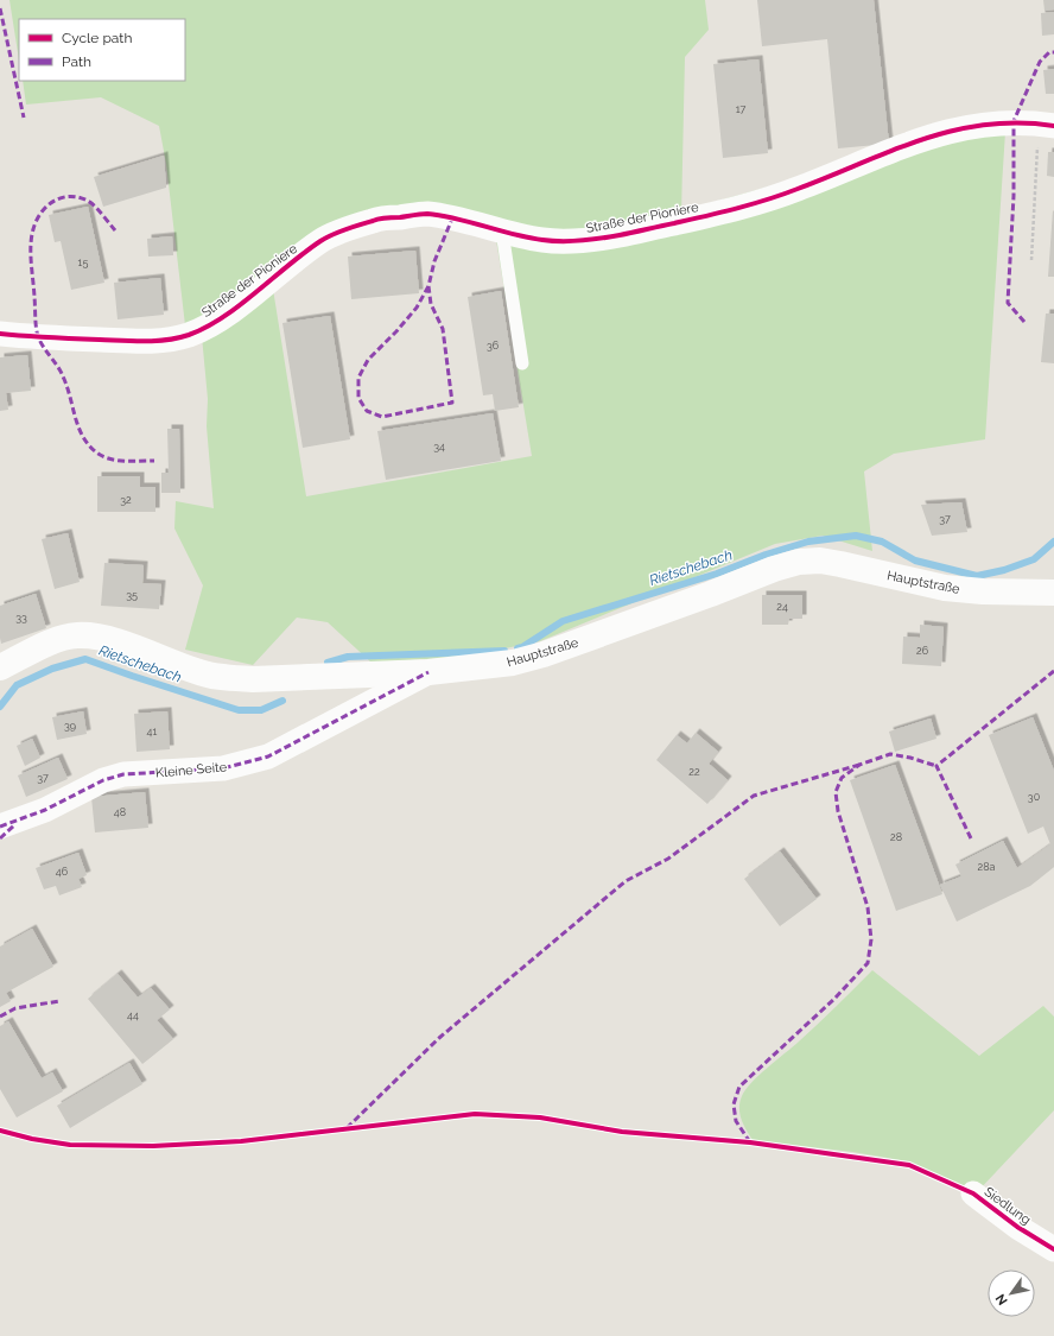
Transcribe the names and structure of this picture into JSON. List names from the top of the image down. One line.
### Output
{"streets":{"street":["Straße der Pioniere","Hauptstraße","Kleine Seite","Siedlung"]},"crossings":[["Hauptstraße","Kleine Seite"]],"water":["Rietschebach"],"house_numbers":["17","15","36","34","32","37","35","24","33","26","39","41","22","37","30","48","28","28a","46","44"],"legend":["Cycle path","Path"],"north":"bottom left"}
